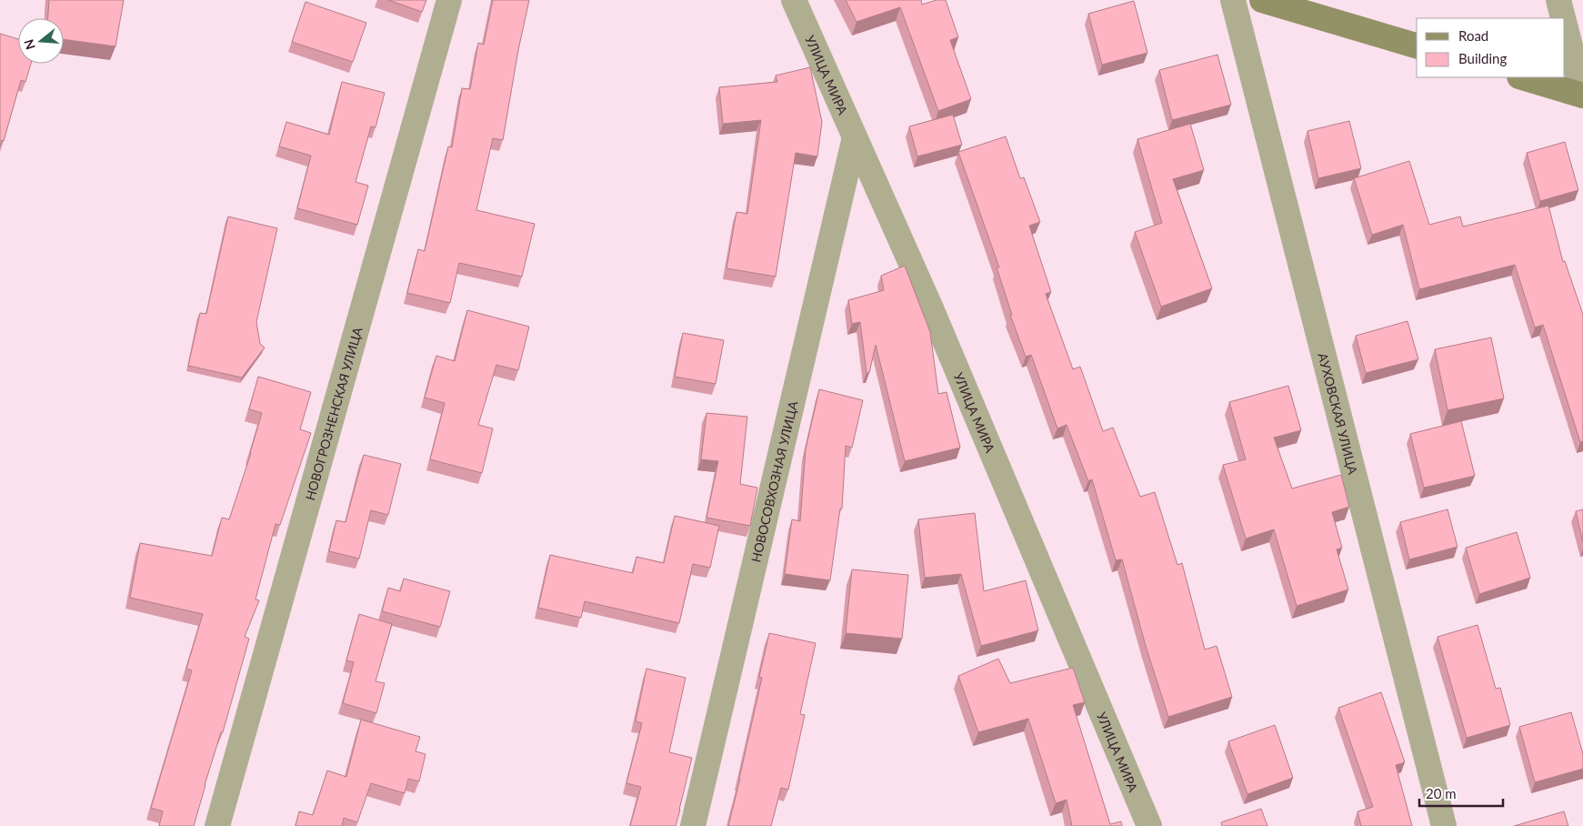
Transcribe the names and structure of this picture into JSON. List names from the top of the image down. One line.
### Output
{"streets":{"street":["УЛИЦА МИРА","НОВОГРОЗНЕНСКАЯ УЛИЦА","АУХОВСКАЯ УЛИЦА","НОВОСОВХОЗНАЯ УЛИЦА"]},"crossings":[["УЛИЦА МИРА","НОВОСОВХОЗНАЯ УЛИЦА"]],"legend":["Road","Building"],"scale_bar":"20 m","north":"left"}
